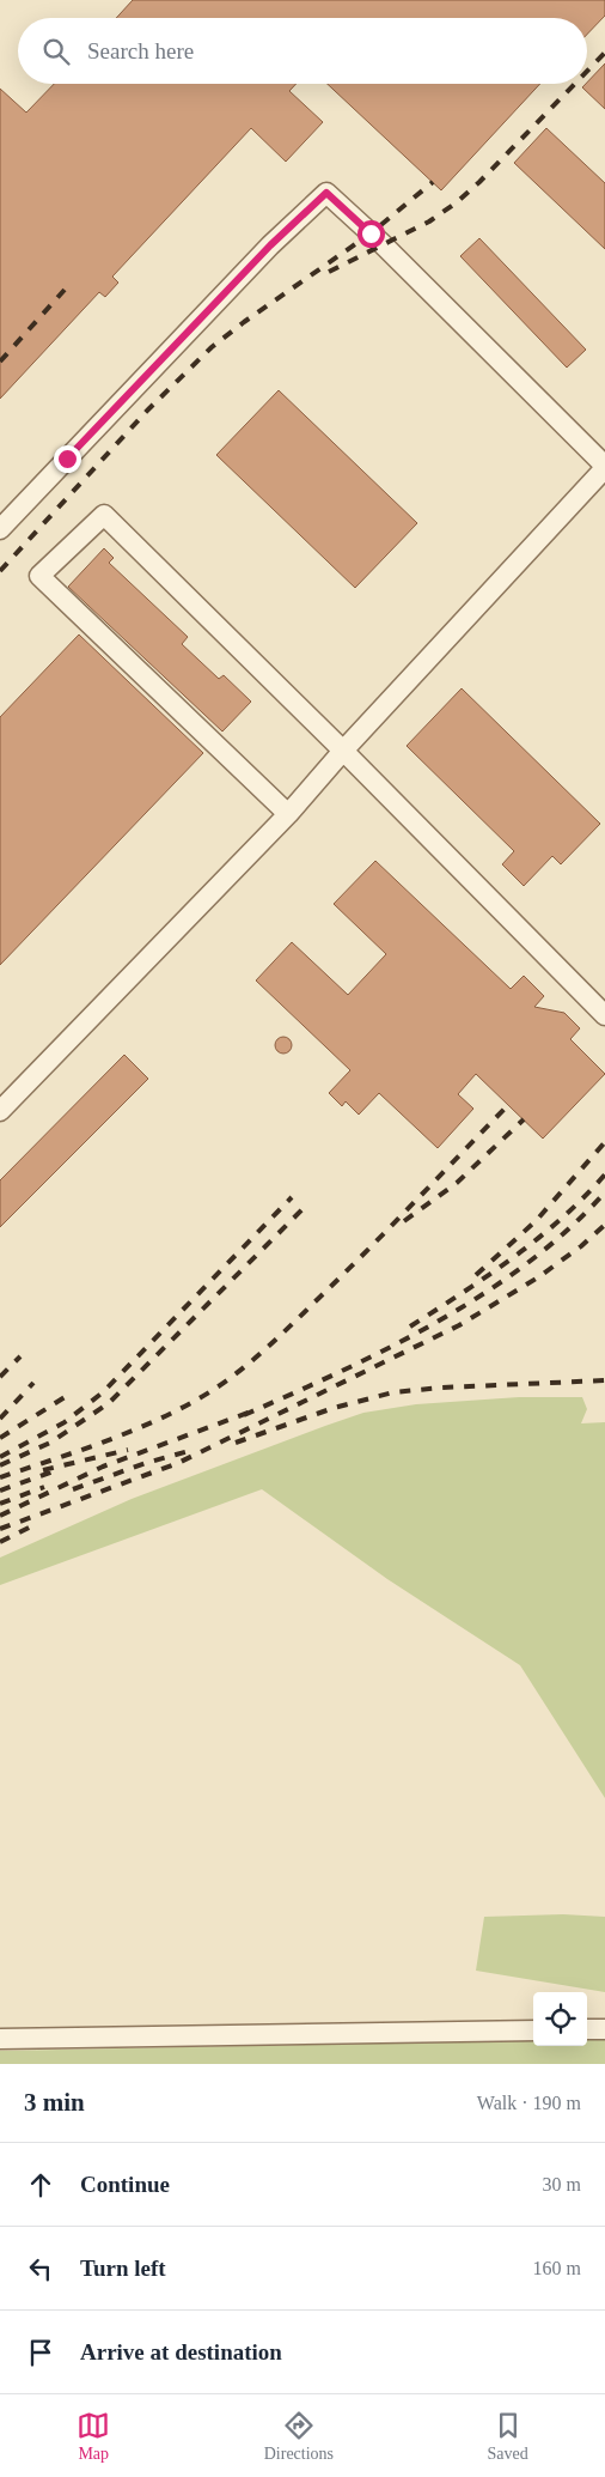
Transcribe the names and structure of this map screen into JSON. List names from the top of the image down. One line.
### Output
{"page":{"search":"Search here","heading":["3 min","Walk · 190 m"],"list":[["Continue","30 m"],["Turn left","160 m"],"Arrive at destination"],"nav":["Map","Directions","Saved"]}}
